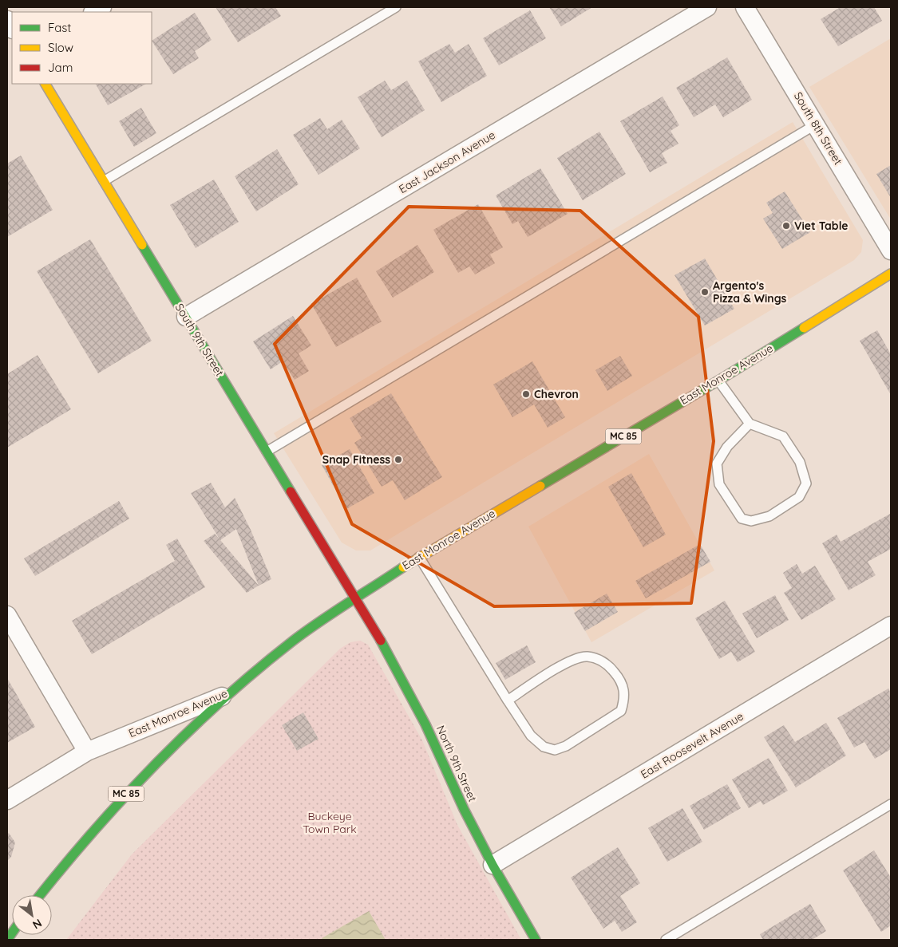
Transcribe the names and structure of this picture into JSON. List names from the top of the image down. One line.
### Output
{"streets":{"main road":["South 9th Street","East Monroe Avenue","MC 85","North 9th Street"],"street":["South 8th Street","East Jackson Avenue","East Roosevelt Avenue"]},"crossings":[["East Jackson Avenue","South 9th Street"],["South 9th Street","East Monroe Avenue"],["South 9th Street","North 9th Street"],["East Monroe Avenue","MC 85"],["East Monroe Avenue","North 9th Street"],["East Roosevelt Avenue","North 9th Street"]],"parks":["Buckeye Town Park"],"places":["Viet Table","Argento's Pizza & Wings","Chevron","Snap Fitness"],"legend":["Fast","Slow","Jam"],"north":"bottom right"}
